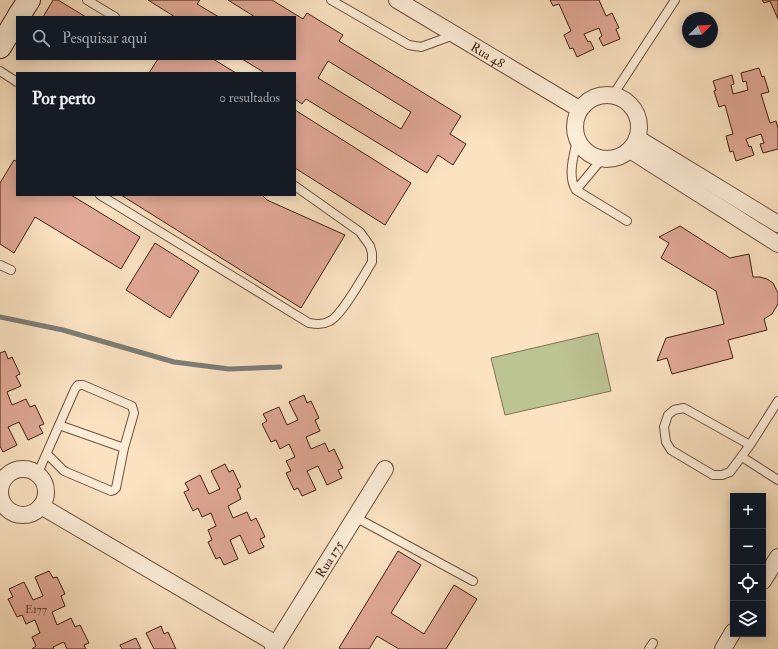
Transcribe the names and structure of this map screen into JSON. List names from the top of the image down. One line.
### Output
{"streets":{"street":["Rua 48","Rua 175"]},"house_numbers":["E177"],"north":"top right","page":{"search":"Pesquisar aqui","heading":["Por perto","0 resultados"],"map_buttons":["+","−"]}}
